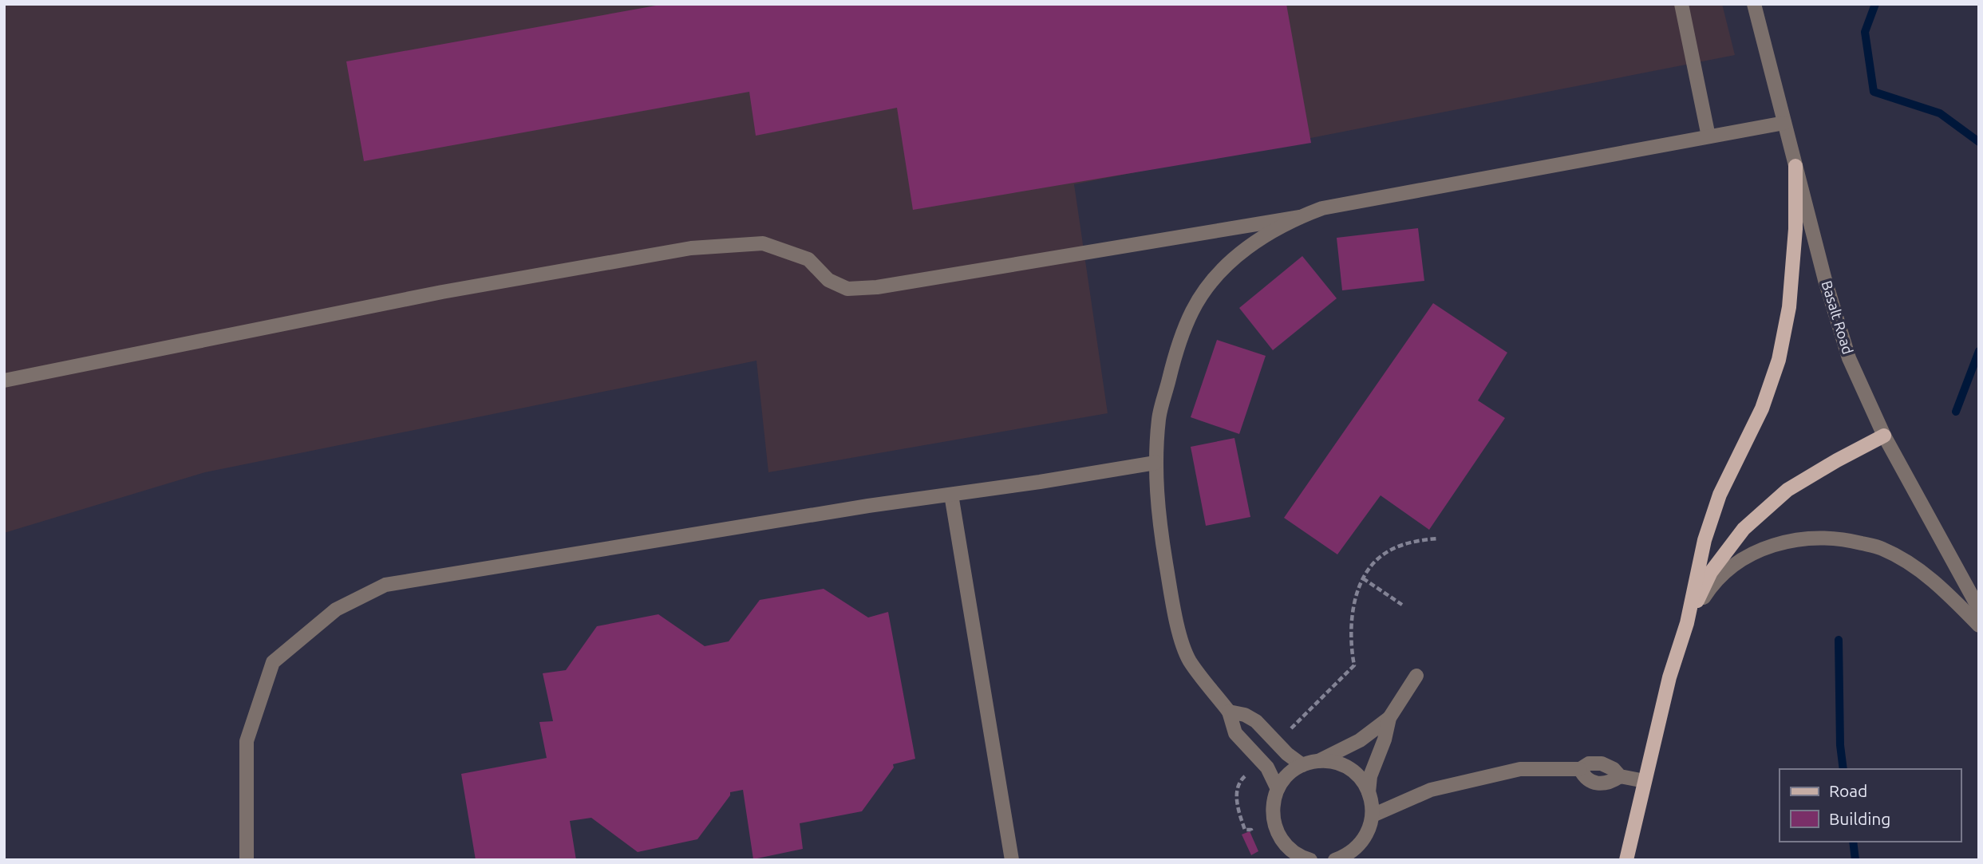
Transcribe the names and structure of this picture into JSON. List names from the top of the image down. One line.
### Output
{"streets":{"street":["Basalt Road"]},"legend":["Road","Building"]}
